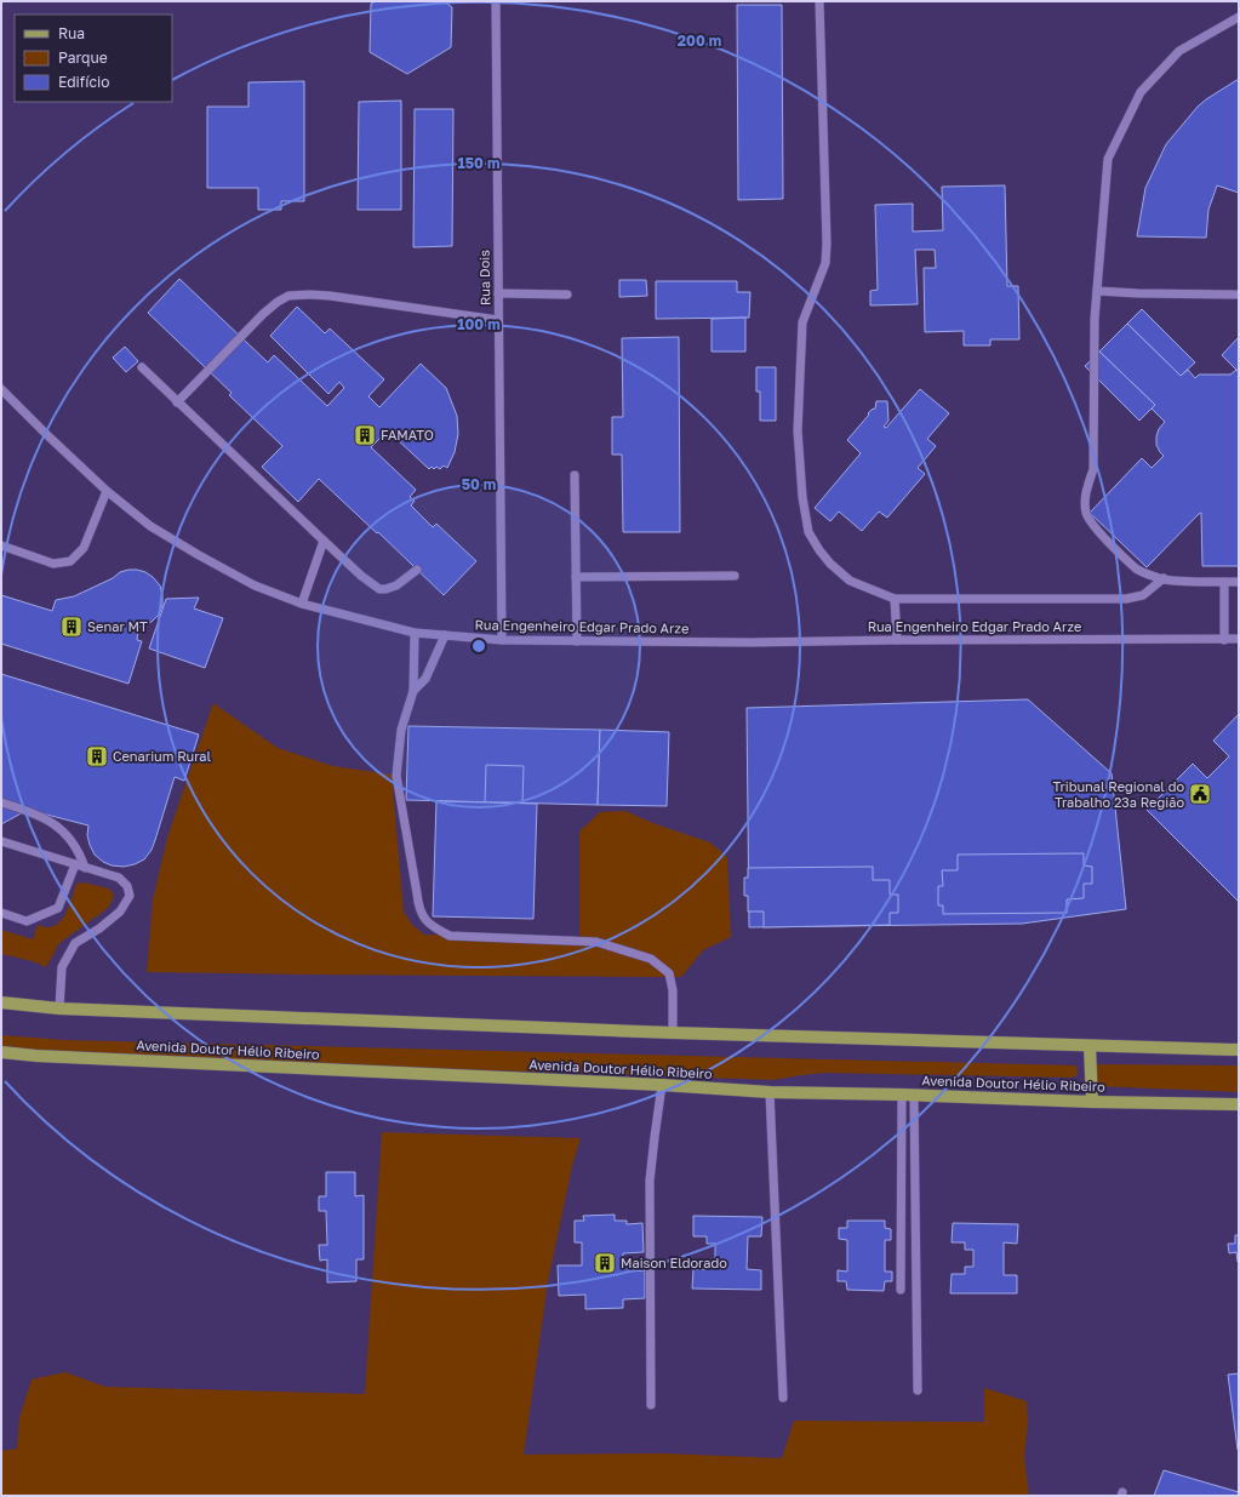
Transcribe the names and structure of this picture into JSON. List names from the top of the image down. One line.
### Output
{"streets":{"main road":["Avenida Doutor Hélio Ribeiro"],"street":["Rua Dois","Rua Engenheiro Edgar Prado Arze"]},"crossings":[["Rua Dois","Rua Engenheiro Edgar Prado Arze"]],"places":{"building":["FAMATO","Senar MT","Cenarium Rural","Maison Eldorado"],"public building":["Tribunal Regional do Trabalho 23ª Região"]},"legend":["Rua","Parque","Edifício"],"rings":["200 m","150 m","100 m","50 m"]}
